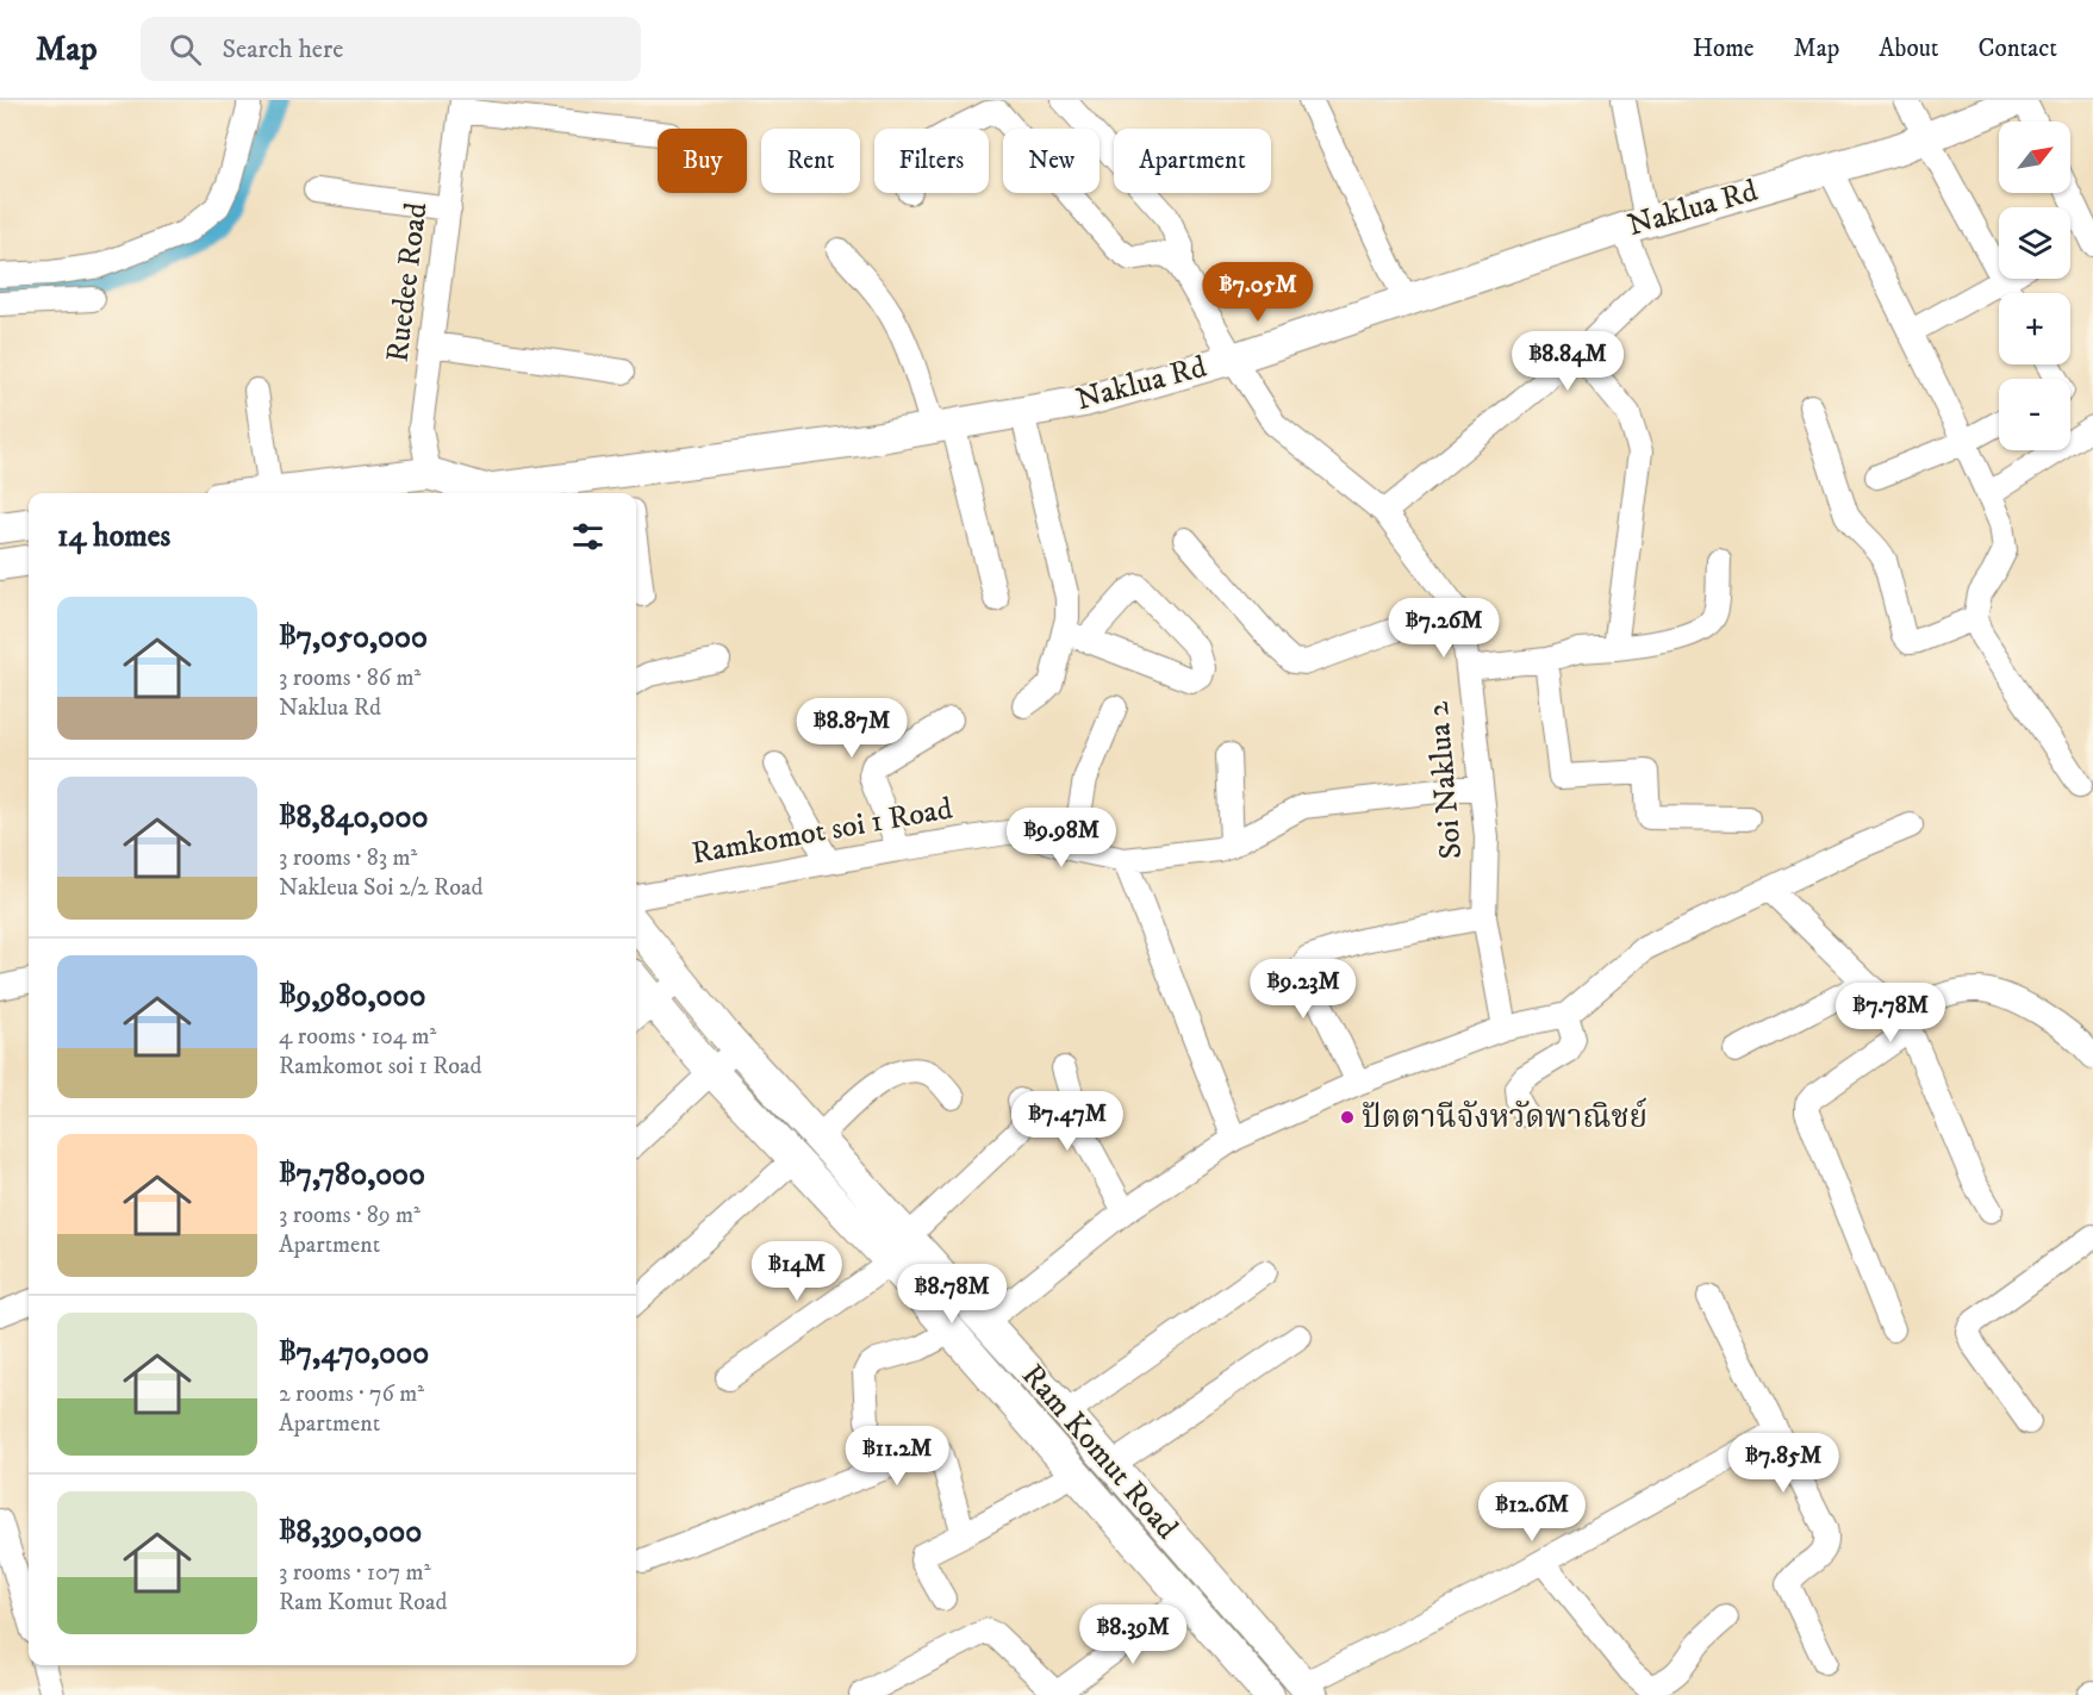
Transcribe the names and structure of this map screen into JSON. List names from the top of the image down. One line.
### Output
{"streets":{"main road":["Naklua Rd","Ram Komut Road"],"street":["Ruedee Road","Soi Naklua 2","Ramkomot soi 1 Road"]},"crossings":[["Naklua Rd","Ruedee Road"],["Naklua Rd","Soi Naklua 2"],["Soi Naklua 2","Ramkomot soi 1 Road"]],"places":["ปัตตานีจังหวัดพาณิชย์"],"north":"top right","page":{"header":"Map","search":"Search here","nav":["Home","Map","About","Contact"],"map_buttons":["+","−"],"chip":["Buy","Rent","Filters","New","Apartment"],"price":["฿7.05M","฿8.84M","฿7.26M","฿8.87M","฿9.98M","฿9.23M","฿7.78M","฿7.47M","฿14M","฿8.78M","฿11.2M","฿7.85M","฿12.6M","฿8.39M"],"heading":"14 homes","list":[{"name":"฿7,050,000","note":"3 rooms · 86 m² · Naklua Rd"},{"name":"฿8,840,000","note":"3 rooms · 83 m² · Nakleua Soi 2/2 Road"},{"name":"฿9,980,000","note":"4 rooms · 104 m² · Ramkomot soi 1 Road"},{"name":"฿7,780,000","note":"3 rooms · 89 m² · Apartment"},{"name":"฿7,470,000","note":"2 rooms · 76 m² · Apartment"},{"name":"฿8,390,000","note":"3 rooms · 107 m² · Ram Komut Road"}]}}
